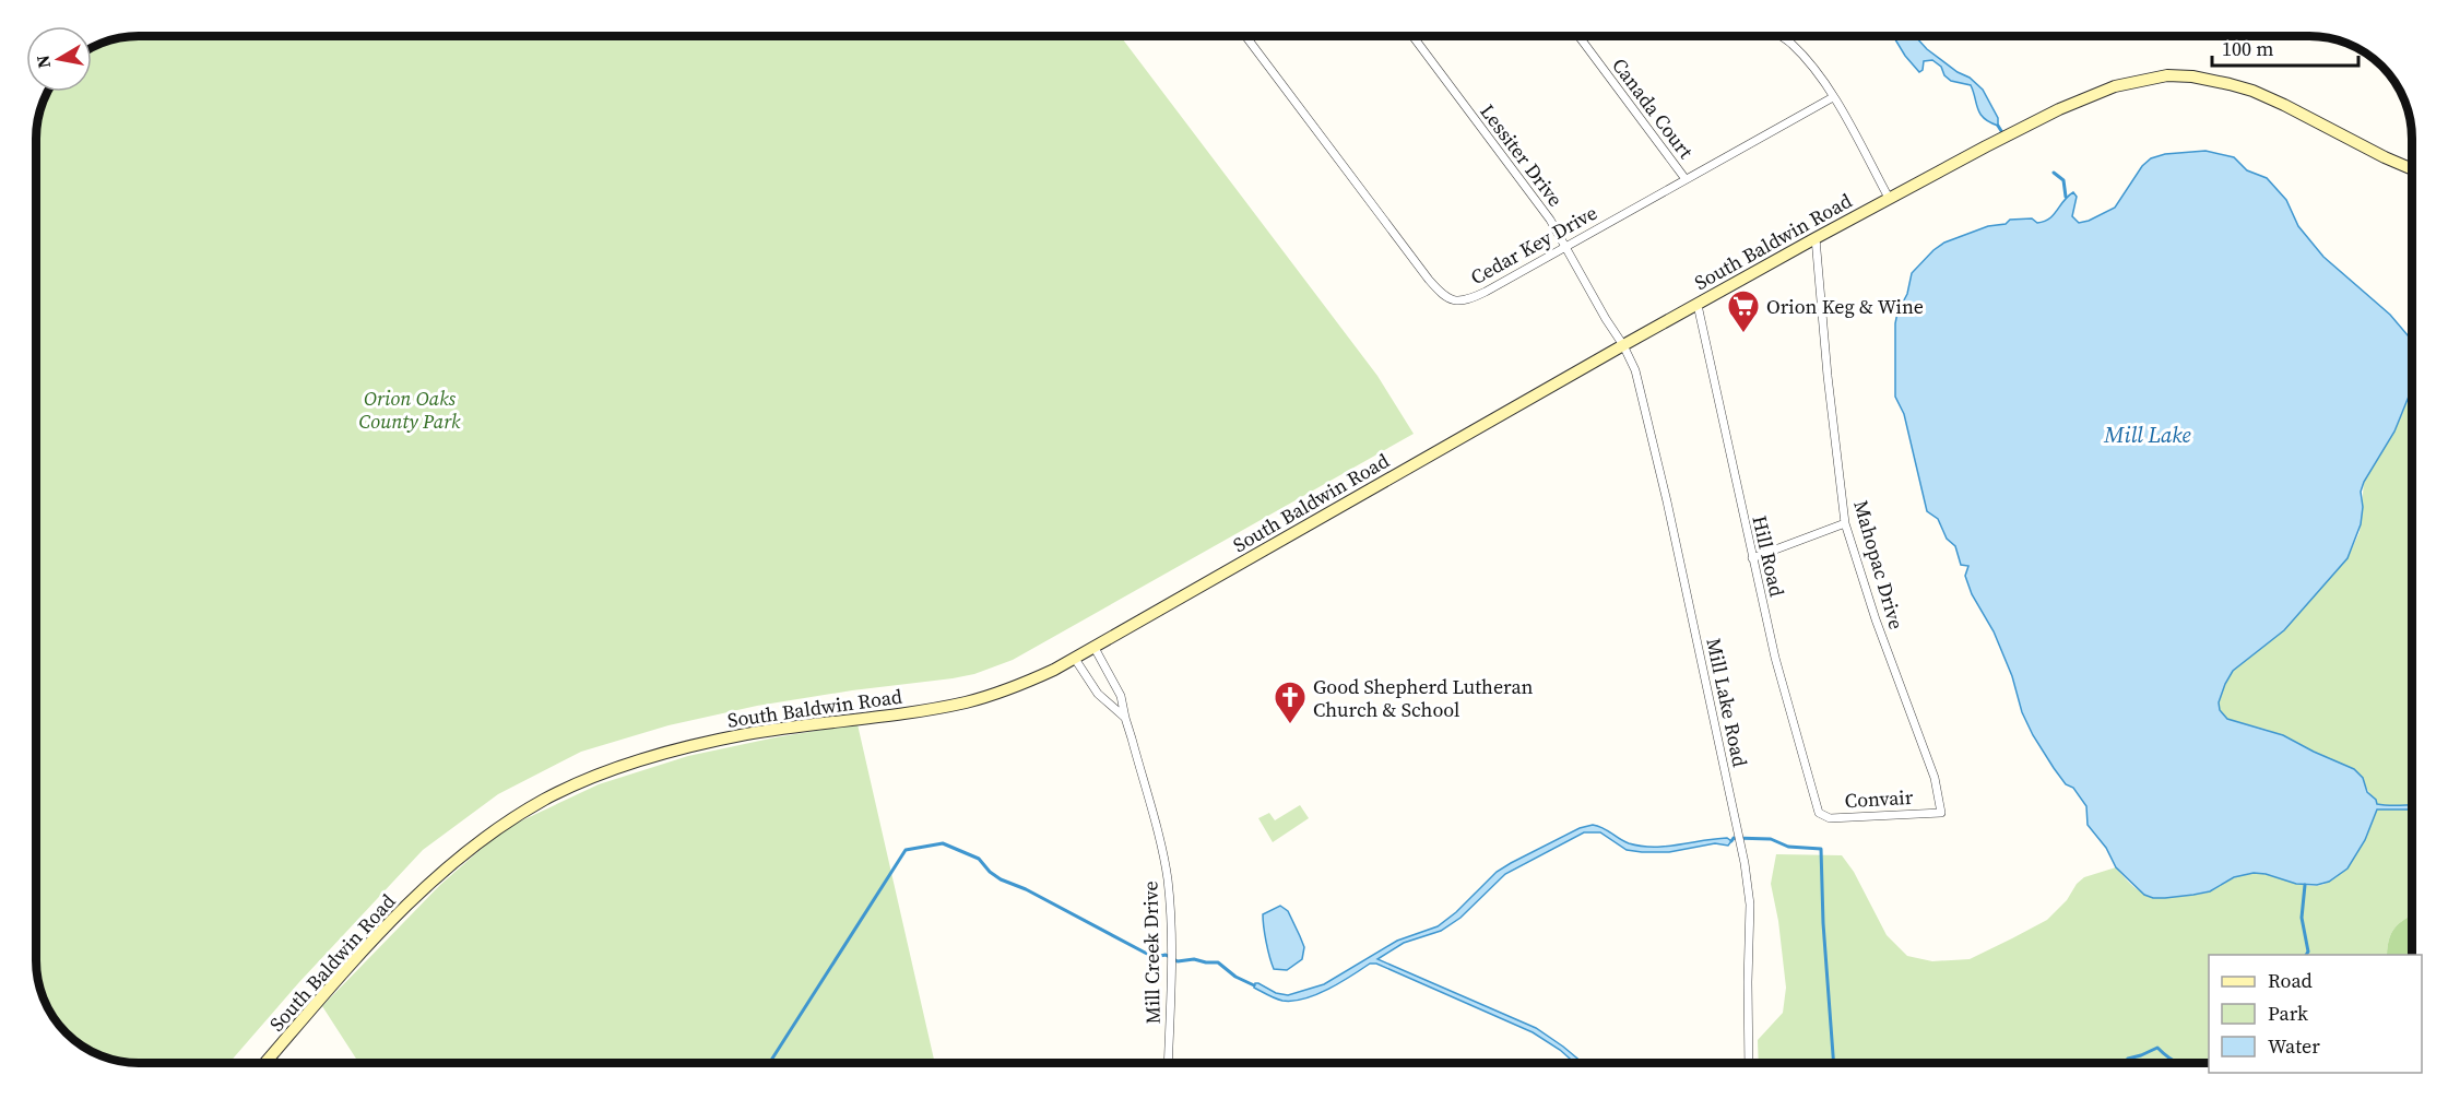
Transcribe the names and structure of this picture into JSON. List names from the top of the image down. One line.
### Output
{"streets":{"main road":["South Baldwin Road"],"street":["Canada Court","Lessiter Drive","Cedar Key Drive","Hill Road","Mahopac Drive","Mill Lake Road","Convair","Mill Creek Drive"]},"crossings":[["Canada Court","Cedar Key Drive"],["Lessiter Drive","South Baldwin Road"],["Lessiter Drive","Cedar Key Drive"],["Lessiter Drive","Mill Lake Road"],["South Baldwin Road","Hill Road"],["South Baldwin Road","Mahopac Drive"],["South Baldwin Road","Mill Lake Road"],["South Baldwin Road","Mill Creek Drive"],["Hill Road","Convair"],["Mahopac Drive","Convair"]],"water":["Mill Lake"],"parks":["Orion Oaks County Park"],"places":{"supermarket":["Orion Keg & Wine"],"church":["Good Shepherd Lutheran Church & School"]},"legend":["Road","Park","Water"],"scale_bar":"100 m","north":"left"}
